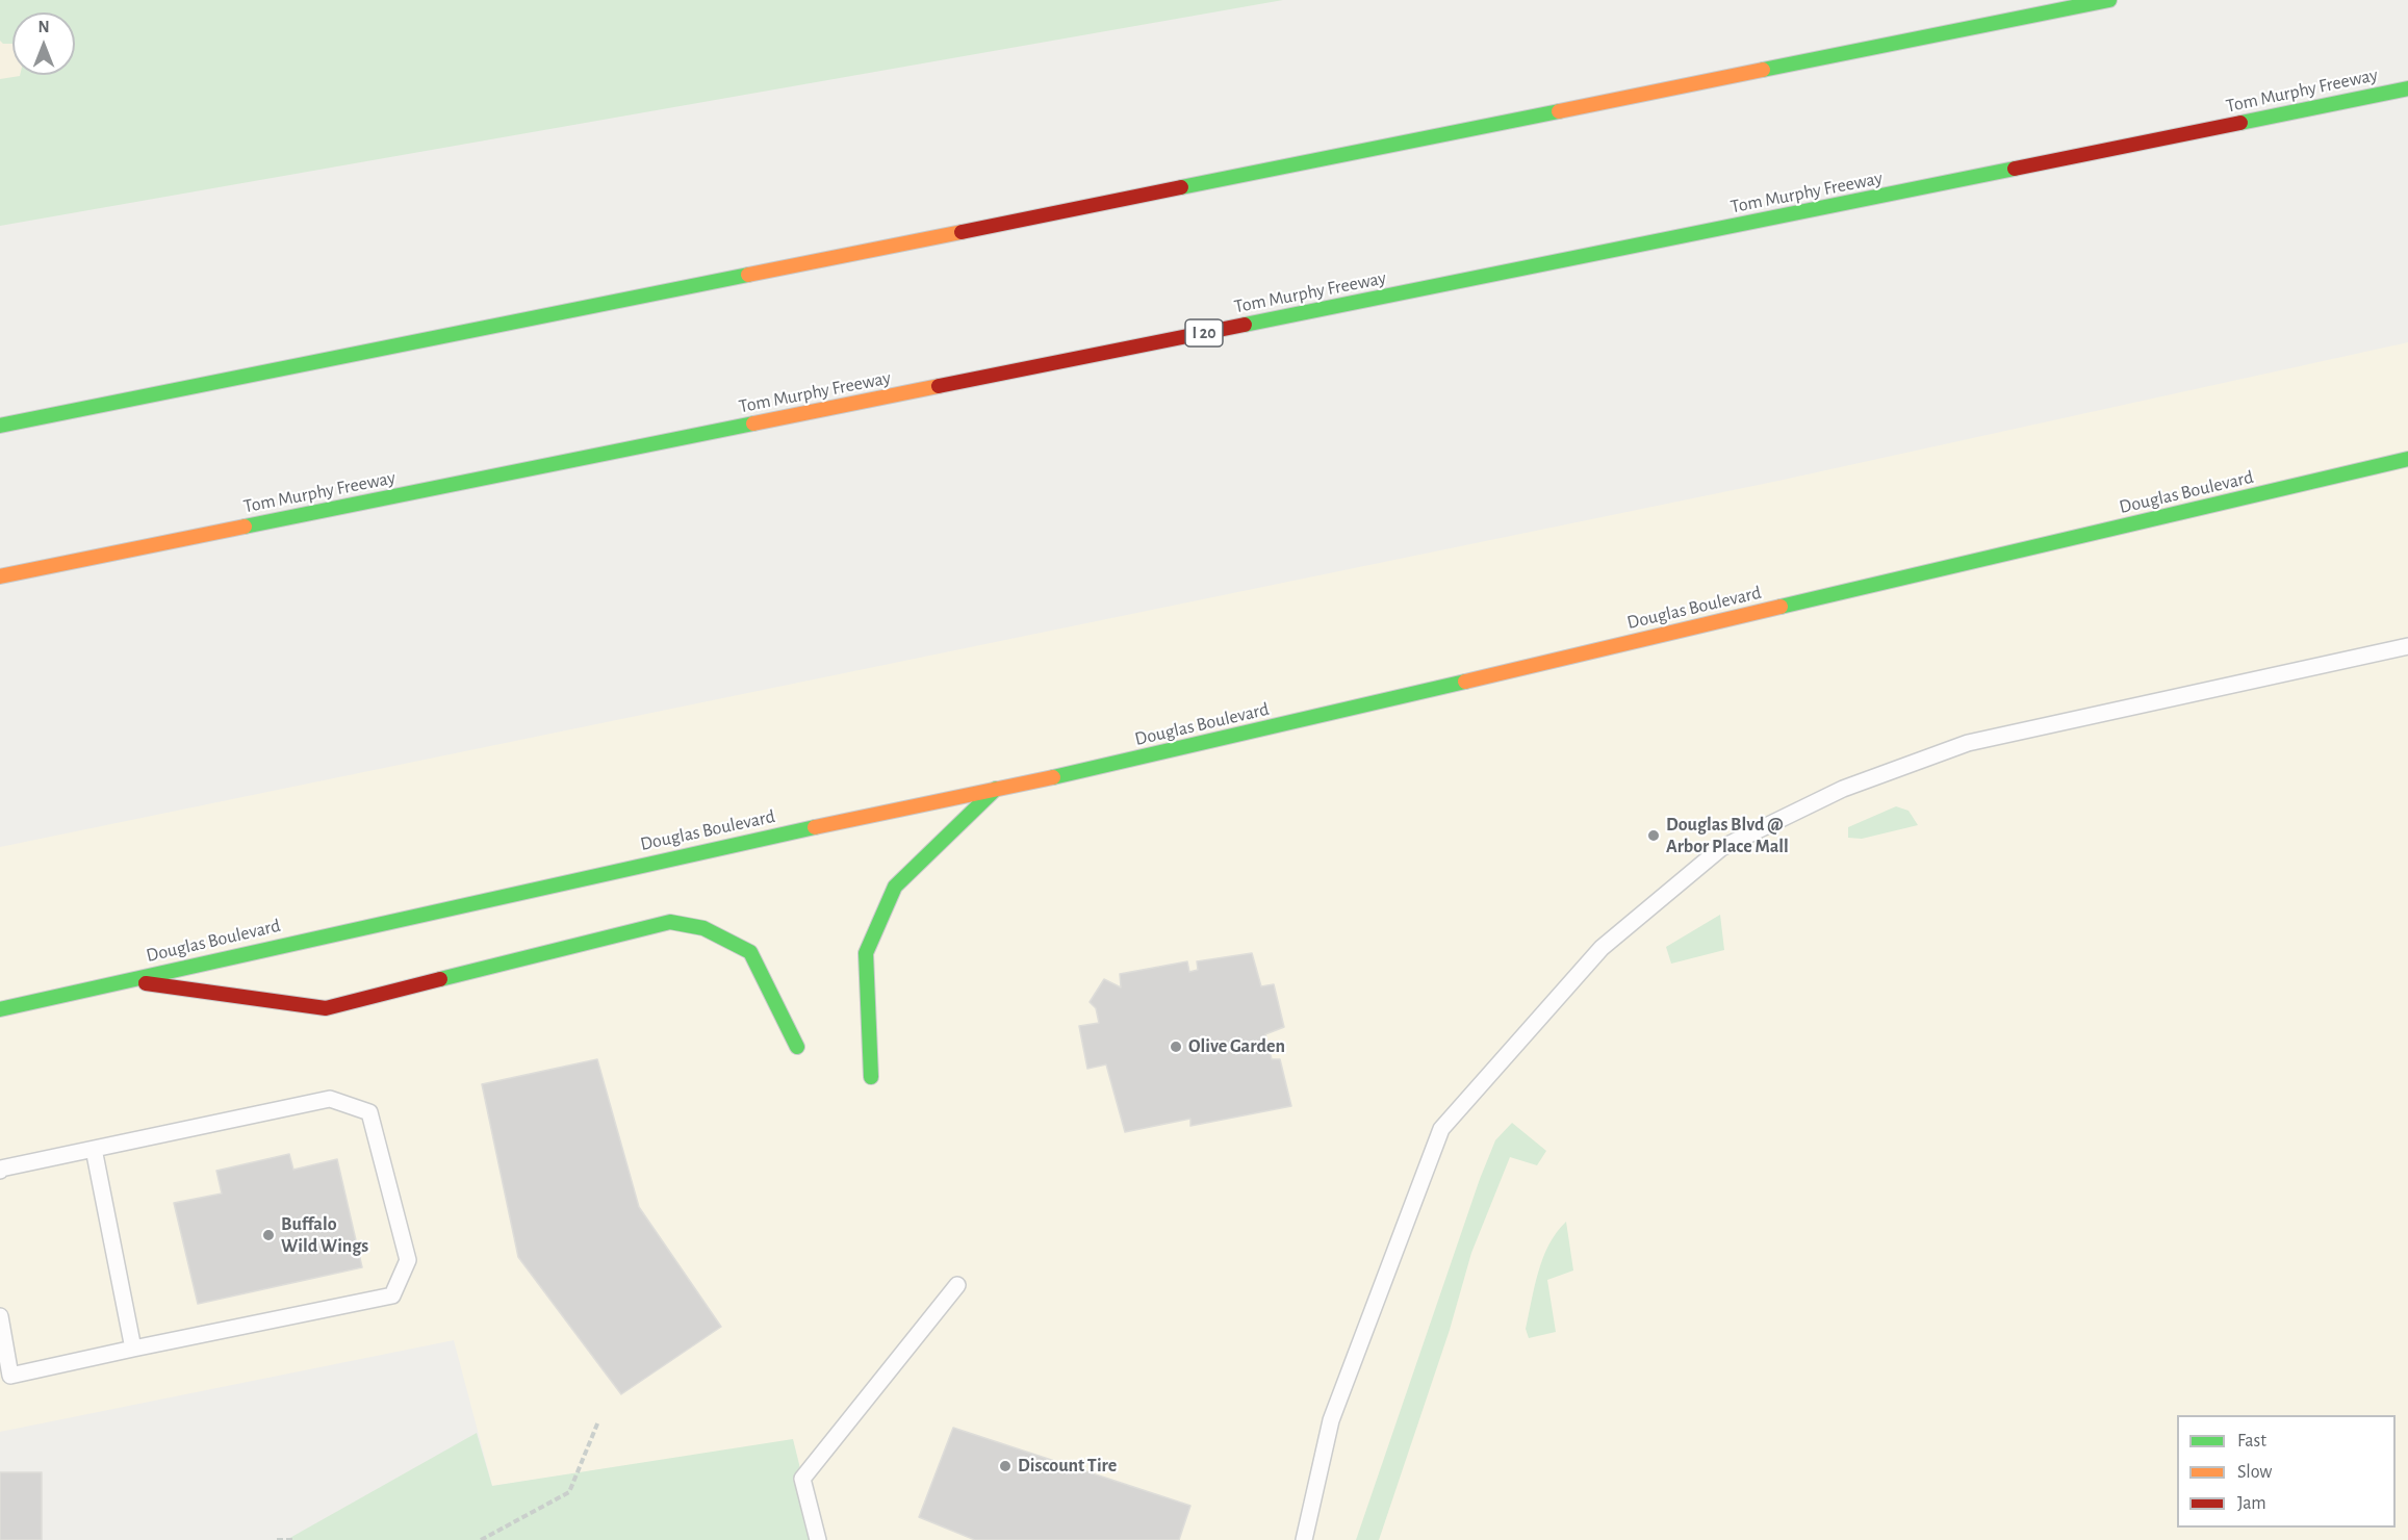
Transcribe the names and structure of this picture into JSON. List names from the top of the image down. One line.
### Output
{"streets":{"main road":["Tom Murphy Freeway","I 20","Douglas Boulevard"]},"places":["Douglas Blvd @ Arbor Place Mall","Olive Garden","Buffalo Wild Wings","Discount Tire"],"legend":["Fast","Slow","Jam"],"north":"top"}
